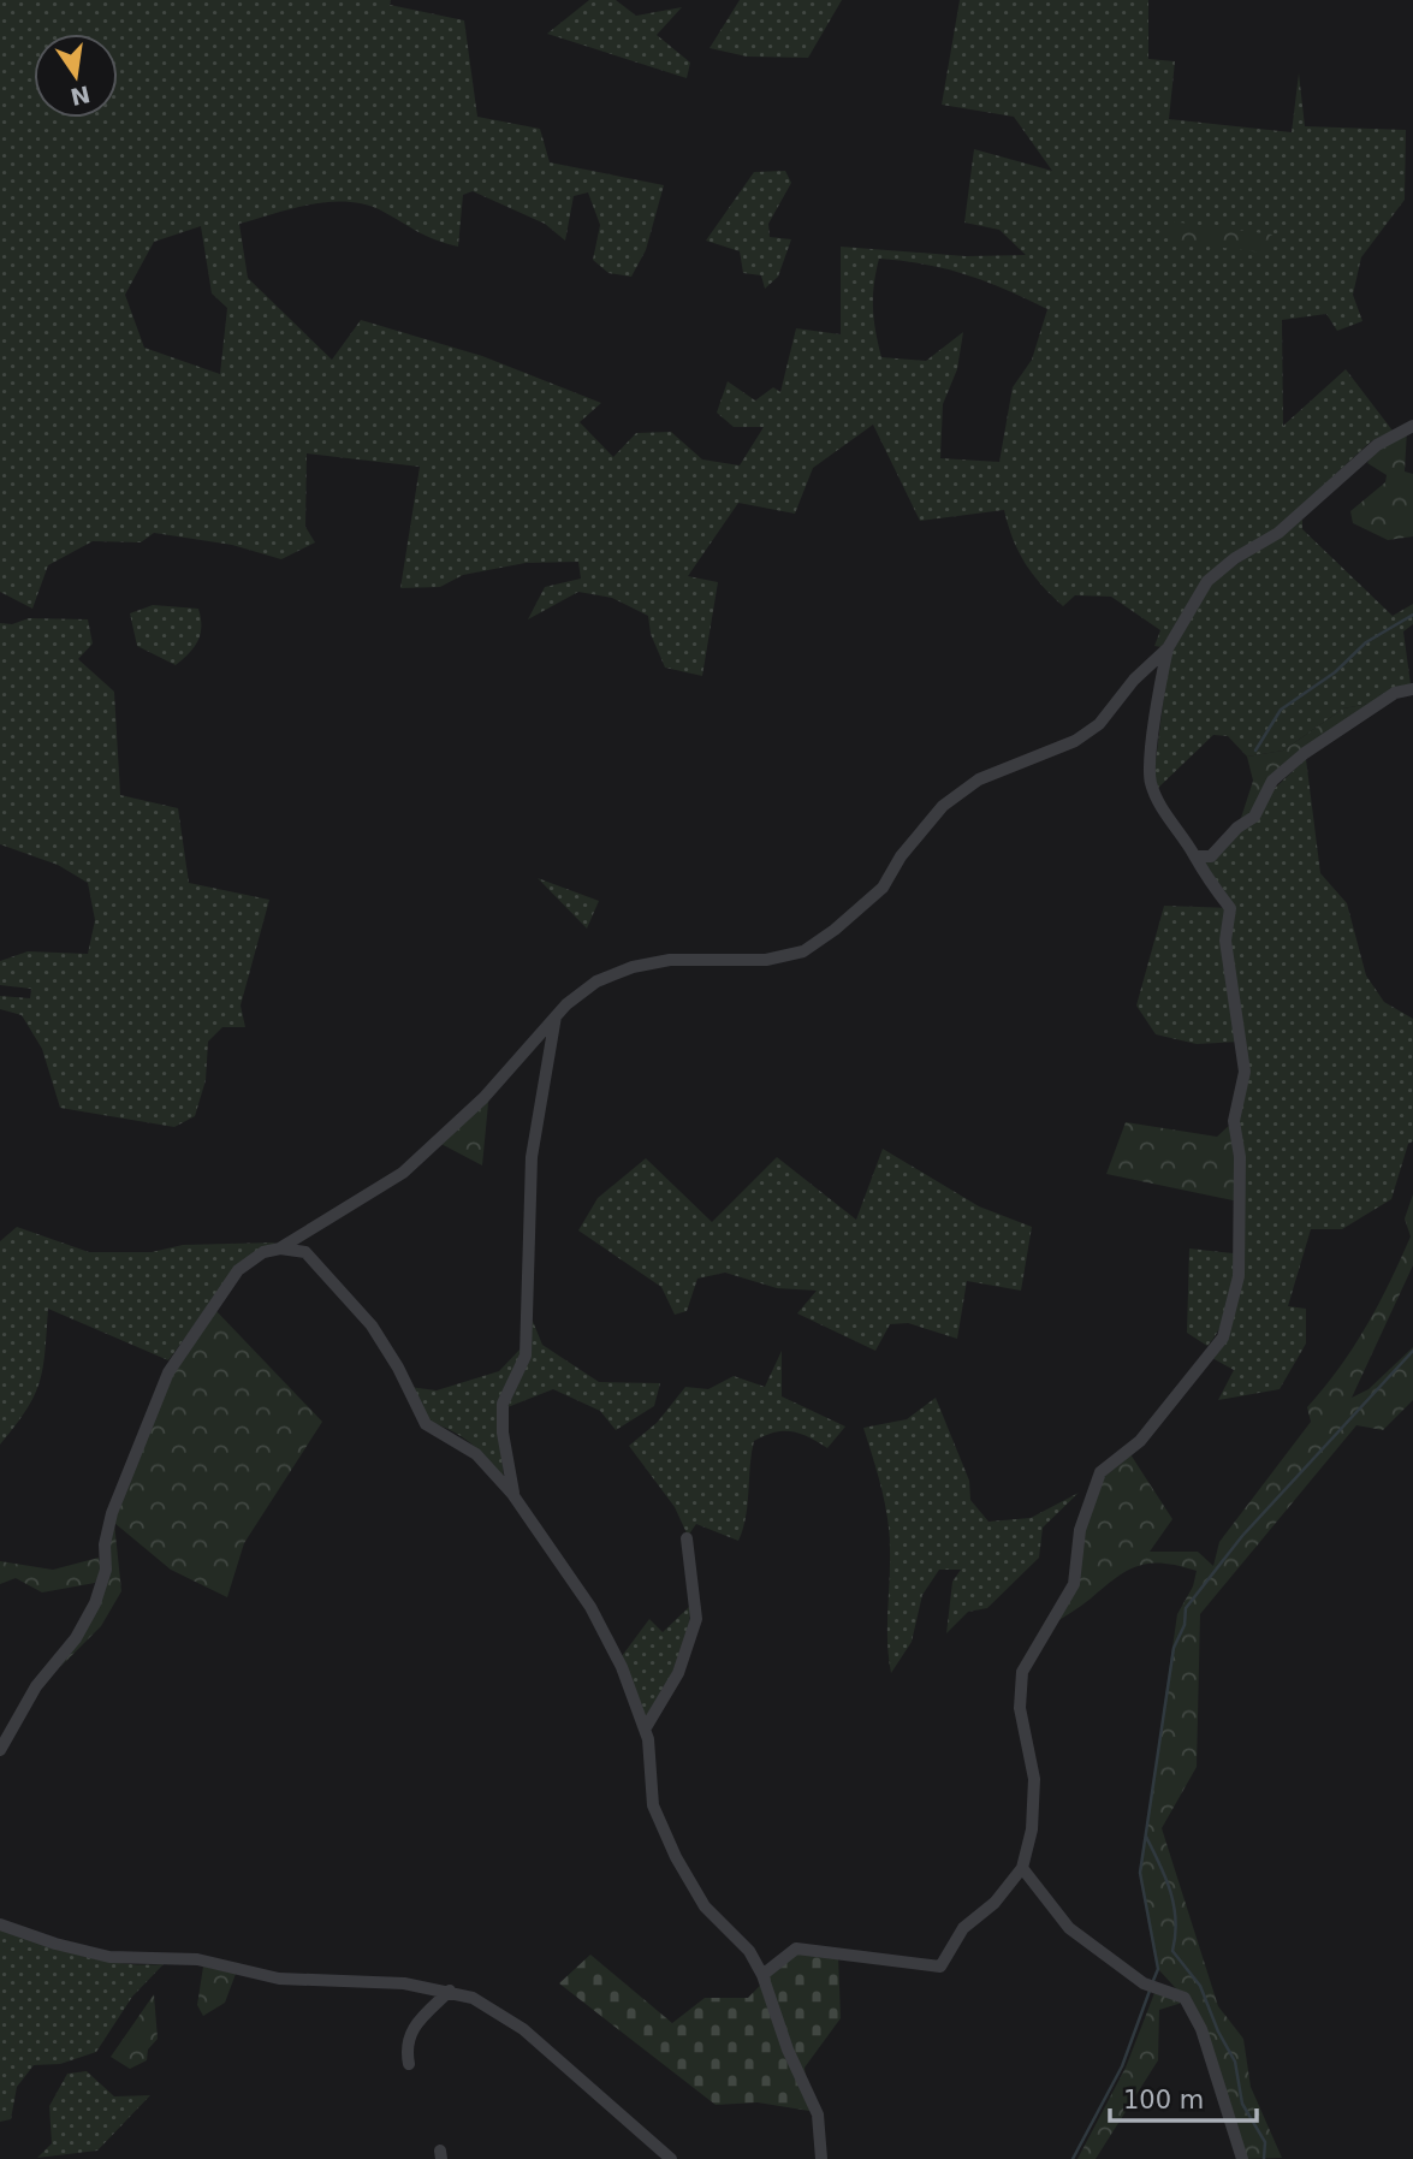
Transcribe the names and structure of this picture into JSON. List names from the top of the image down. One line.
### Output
{"scale_bar":"100 m","north":"bottom"}
